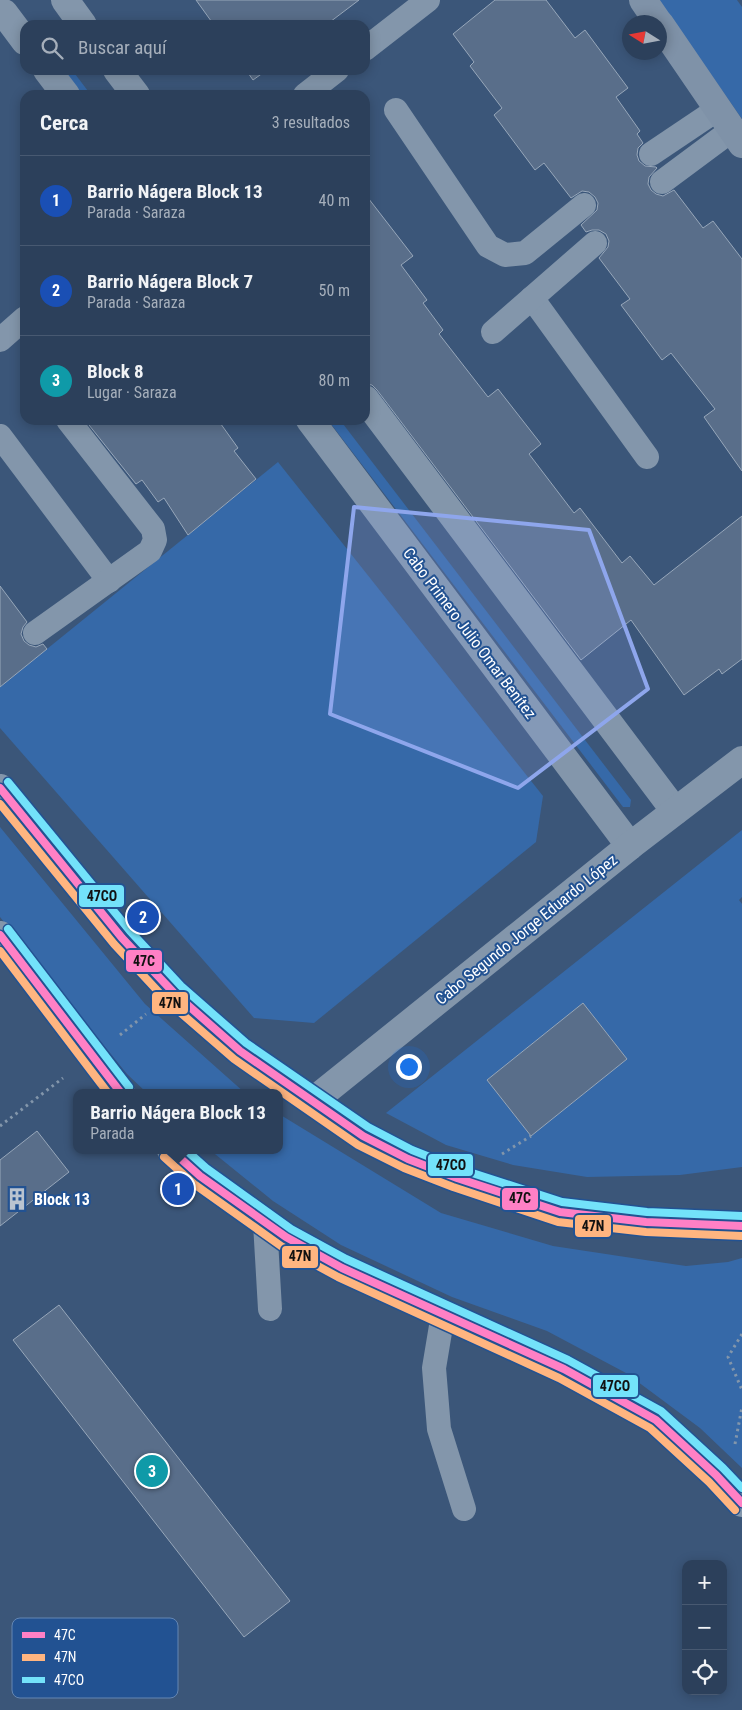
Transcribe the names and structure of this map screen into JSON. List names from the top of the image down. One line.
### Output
{"streets":{"street":["Cabo Primero Julio Omar Benítez","Cabo Segundo Jorge Eduardo López"]},"crossings":[["Cabo Primero Julio Omar Benítez","Cabo Segundo Jorge Eduardo López"]],"places":{"building":["Block 13"]},"lines":["transit line 47CO","transit line 47C","transit line 47N"],"legend":["47C","47N","47CO"],"north":"left","page":{"search":"Buscar aquí","heading":["Cerca","3 resultados"],"list":[{"mark":"1","name":"Barrio Nágera Block 13","note":"Parada · Saraza","value":"40 m"},{"mark":"2","name":"Barrio Nágera Block 7","note":"Parada · Saraza","value":"50 m"},{"mark":"3","name":"Block 8","note":"Lugar · Saraza","value":"80 m"}],"pins":["2","1","3"],"popup":["Barrio Nágera Block 13","Parada"],"map_buttons":["+","−"]}}
